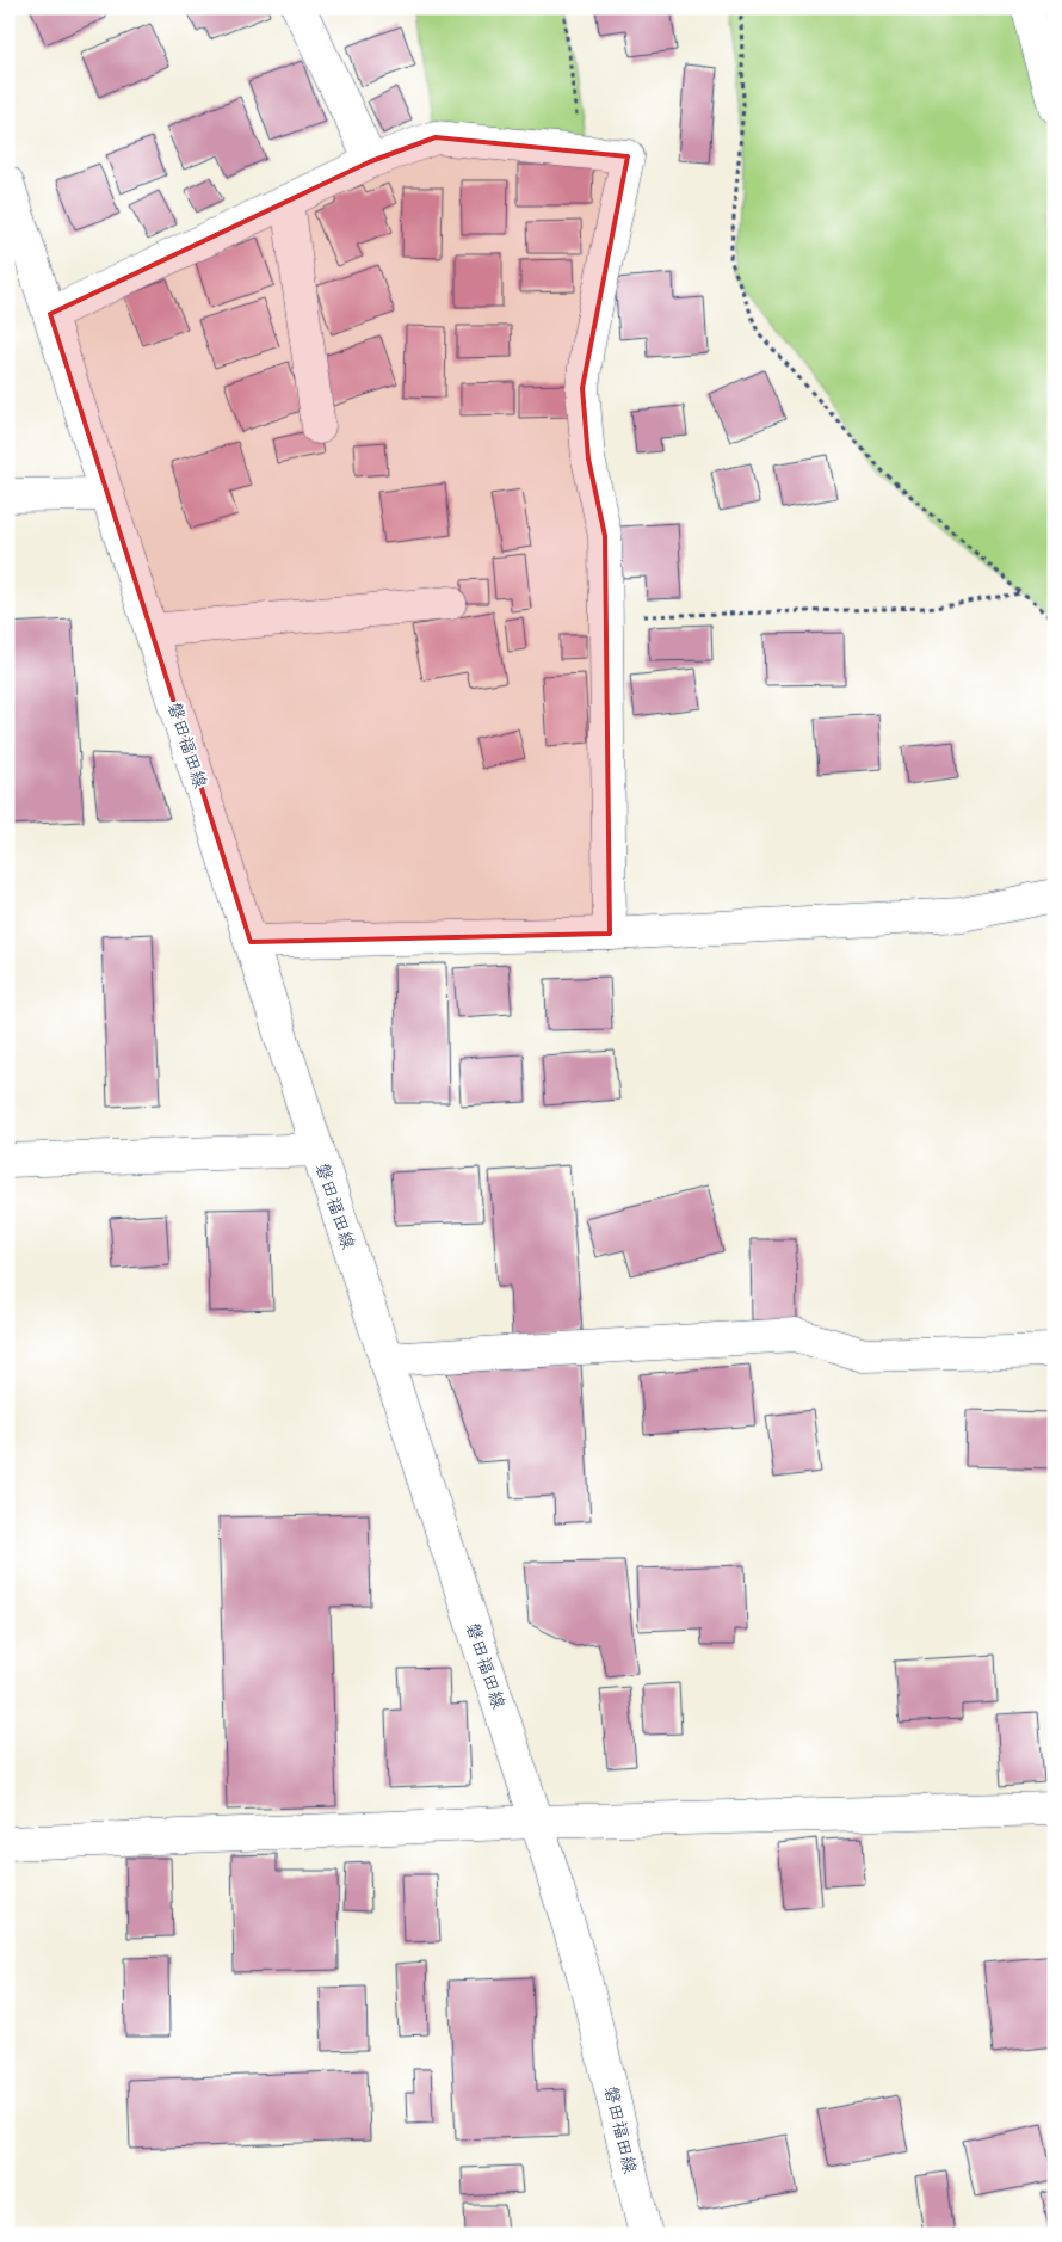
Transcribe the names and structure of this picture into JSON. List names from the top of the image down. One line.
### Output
{"streets":{"street":["磐田福田線"]}}
